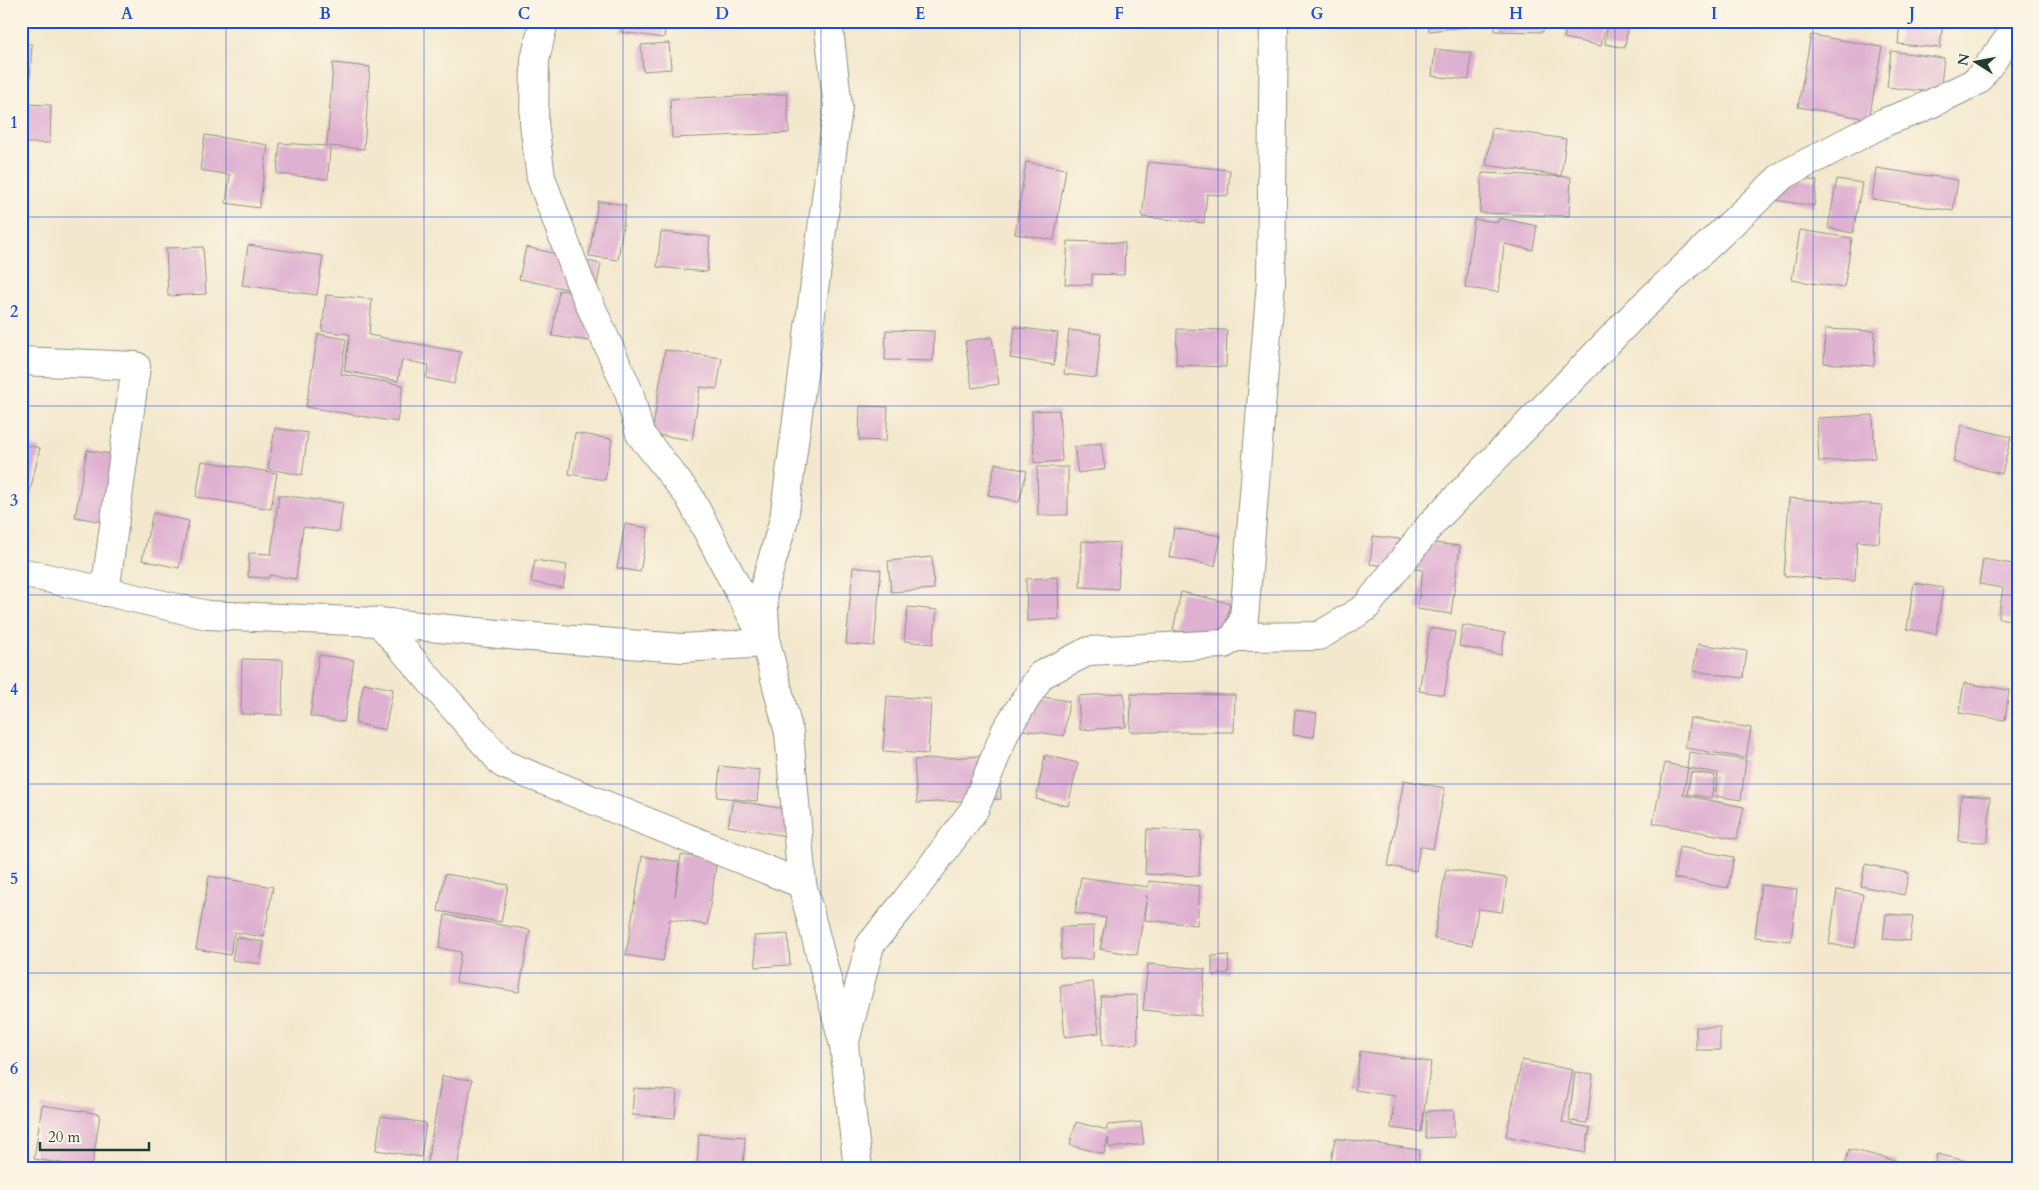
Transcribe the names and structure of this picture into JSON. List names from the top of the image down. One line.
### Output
{"scale_bar":"20 m","north":"left","grid":{"columns":["A","B","C","D","E","F","G","H","I","J"],"rows":["1","2","3","4","5","6"]}}
